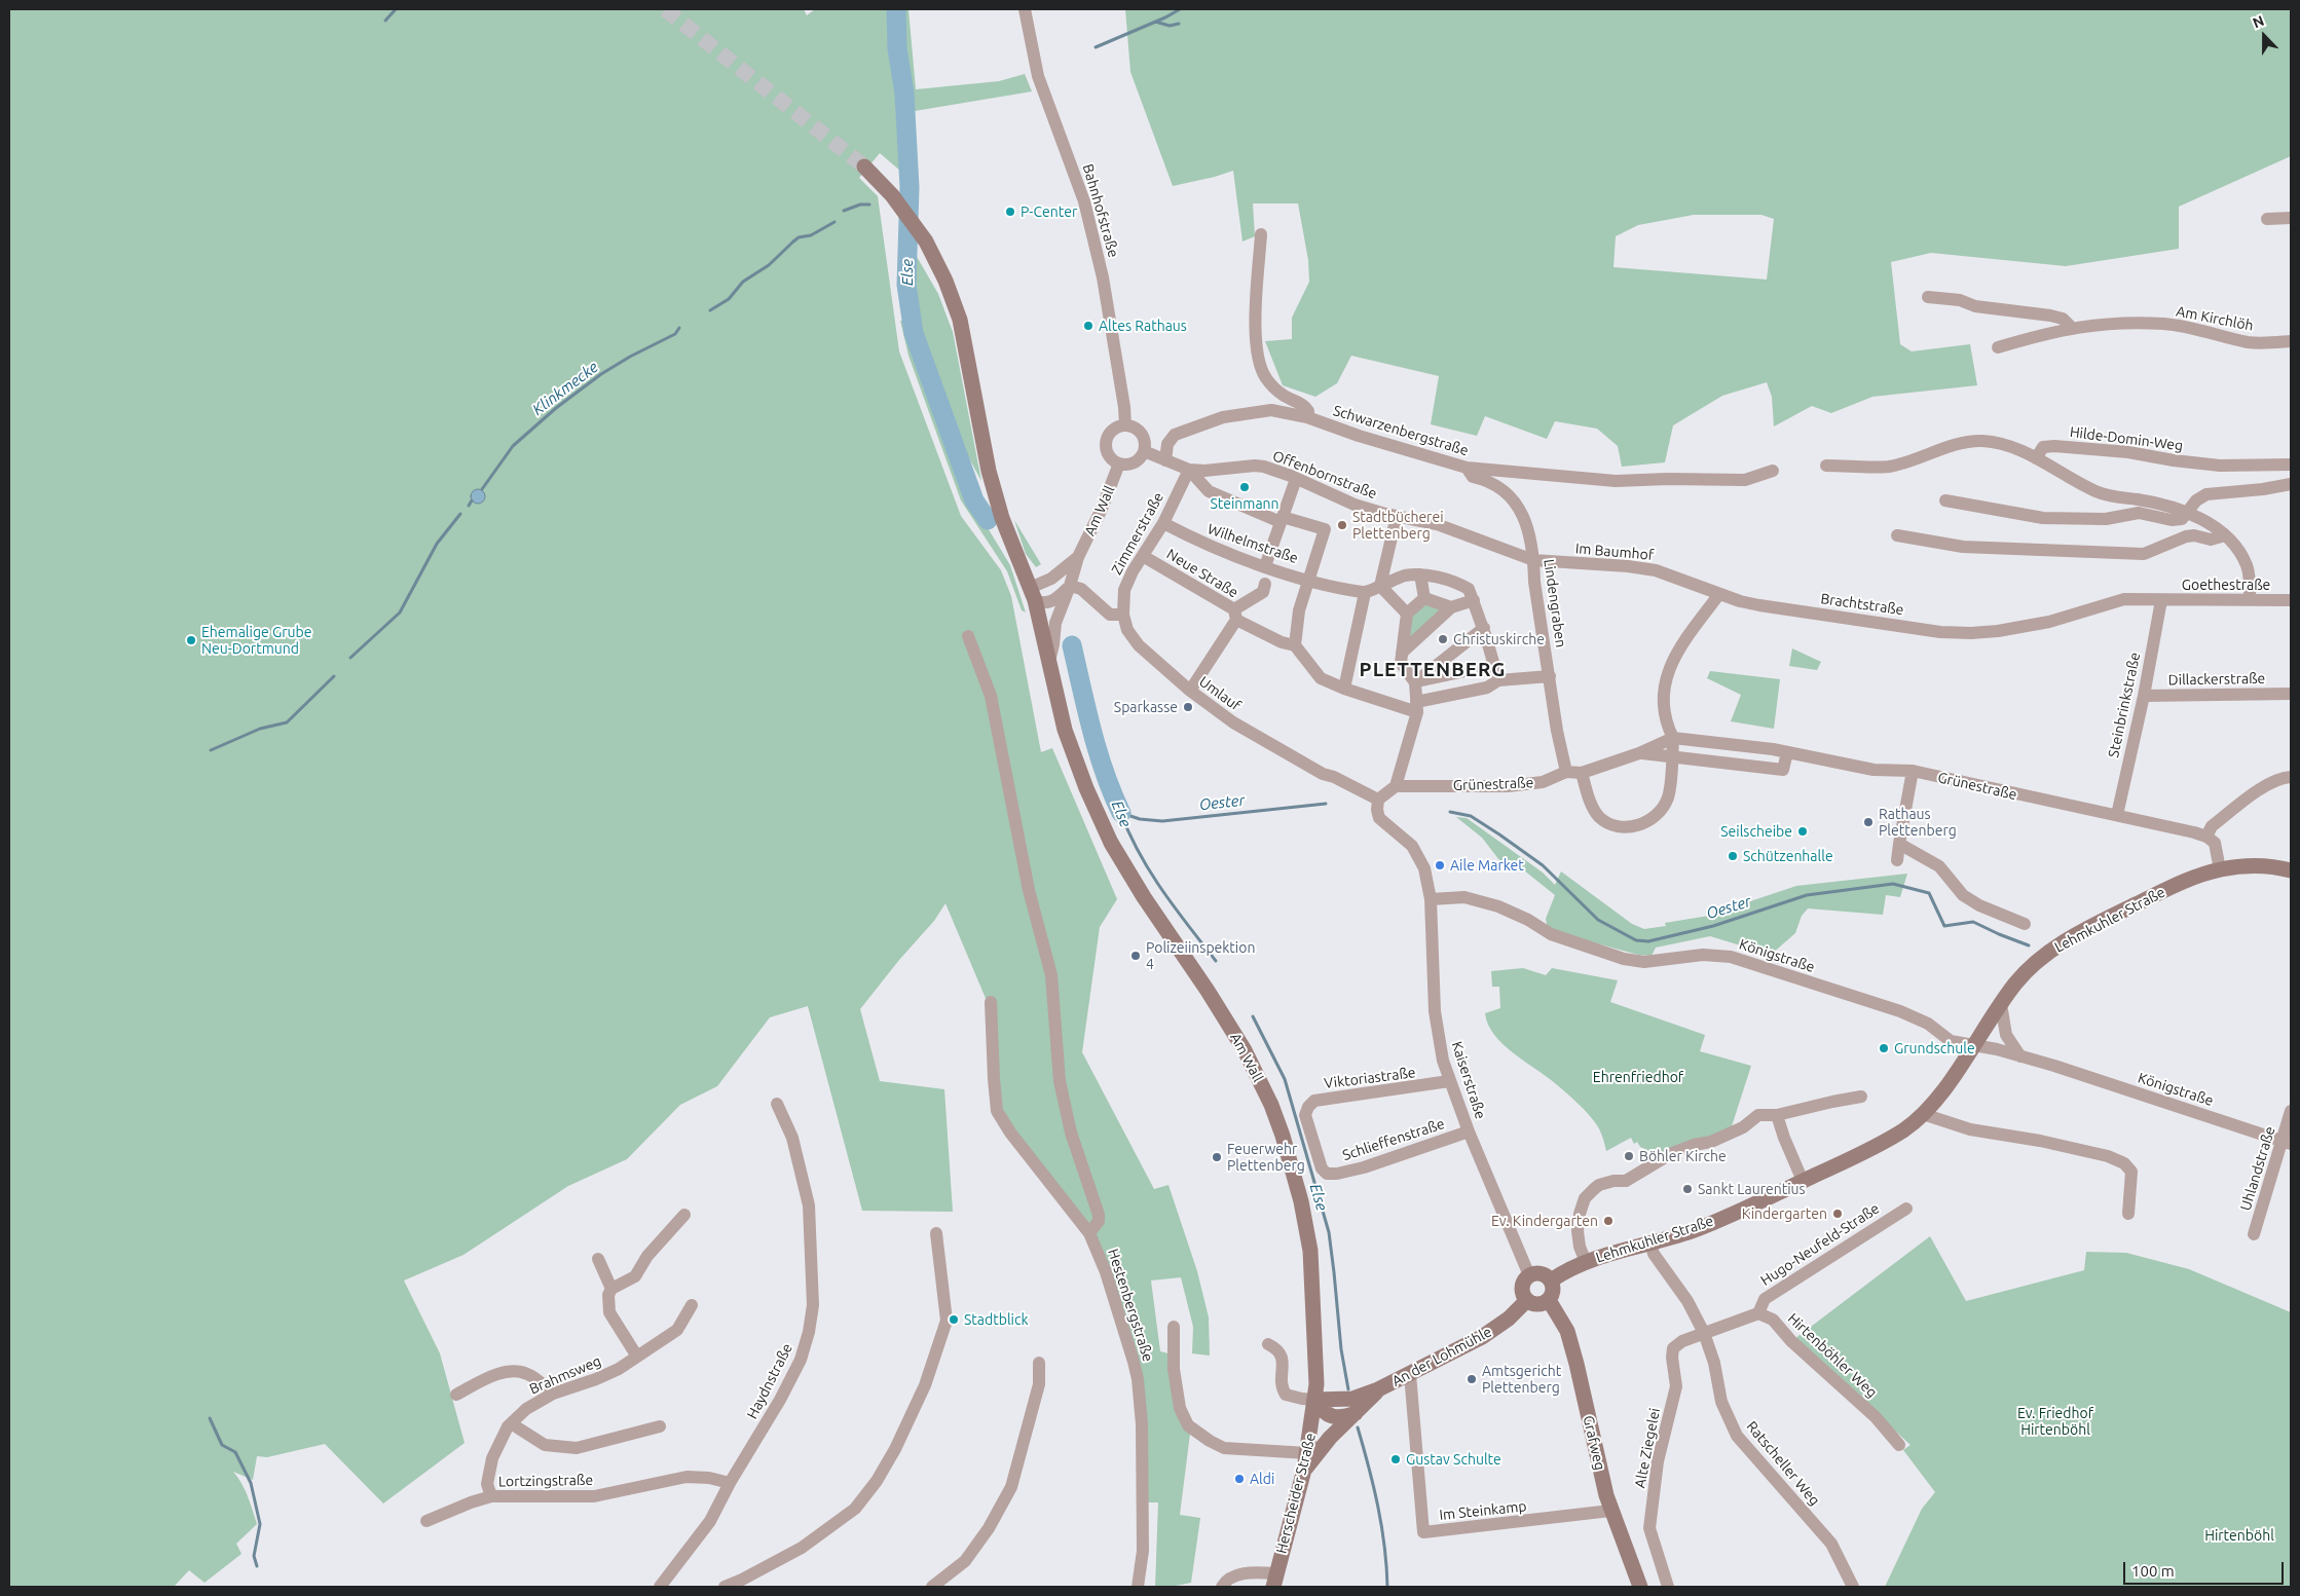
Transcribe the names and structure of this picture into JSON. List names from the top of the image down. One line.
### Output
{"streets":{"main road":["Am Wall","Lehmkuhler Straße","An der Lohmühle","Grafweg","Herscheider Straße"],"street":["Bahnhofstraße","Am Kirchlöh","Schwarzenbergstraße","Hilde-Domin-Weg","Offenbornstraße","Zimmerstraße","Wilhelmstraße","Im Baumhof","Neue Straße","Goethestraße","Lindengraben","Brachtstraße","Dillackerstraße","Umlauf","Steinbrinkstraße","Grünestraße","Königstraße","Viktoriastraße","Kaiserstraße","Schlieffenstraße","Uhlandstraße","Hugo-Neufeld-Straße","Hestenbergstraße","Hirtenböhler Weg","Brahmsweg","Haydnstraße","Alte Ziegelei","Ratscheller Weg","Lortzingstraße","Im Steinkamp"]},"crossings":[["Bahnhofstraße","Am Wall"],["Schwarzenbergstraße","Lindengraben"],["Offenbornstraße","Zimmerstraße"],["Offenbornstraße","Im Baumhof"],["Offenbornstraße","Lindengraben"],["Am Wall","An der Lohmühle"],["Am Wall","Herscheider Straße"],["Zimmerstraße","Wilhelmstraße"],["Zimmerstraße","Neue Straße"],["Zimmerstraße","Umlauf"],["Wilhelmstraße","Neue Straße"],["Im Baumhof","Lindengraben"],["Im Baumhof","Brachtstraße"],["Goethestraße","Brachtstraße"],["Goethestraße","Steinbrinkstraße"],["Lindengraben","Grünestraße"],["Brachtstraße","Steinbrinkstraße"],["Dillackerstraße","Steinbrinkstraße"],["Umlauf","Kaiserstraße"],["Steinbrinkstraße","Grünestraße"],["Lehmkuhler Straße","Königstraße"],["Lehmkuhler Straße","Kaiserstraße"],["Lehmkuhler Straße","An der Lohmühle"],["Lehmkuhler Straße","Grafweg"],["Lehmkuhler Straße","Ratscheller Weg"],["Königstraße","Kaiserstraße"],["Königstraße","Uhlandstraße"],["Viktoriastraße","Kaiserstraße"],["Viktoriastraße","Schlieffenstraße"],["Kaiserstraße","Schlieffenstraße"],["Kaiserstraße","An der Lohmühle"],["Kaiserstraße","Grafweg"],["Hugo-Neufeld-Straße","Hirtenböhler Weg"],["An der Lohmühle","Grafweg"],["An der Lohmühle","Herscheider Straße"],["An der Lohmühle","Im Steinkamp"],["Brahmsweg","Lortzingstraße"],["Haydnstraße","Lortzingstraße"],["Grafweg","Im Steinkamp"],["Alte Ziegelei","Ratscheller Weg"]],"districts":["PLETTENBERG"],"water":["Else","Klinkmecke","Oester"],"parks":["Ehrenfriedhof","Ev. Friedhof Hirtenböhl","Hirtenböhl"],"places":["P-Center","Altes Rathaus","Steinmann","Stadtbücherei Plettenberg","Christuskirche","Ehemalige Grube Neu-Dortmund","Sparkasse","Rathaus Plettenberg","Seilscheibe","Schützenhalle","Aile Market","Polizeiinspektion 4","Grundschule","Böhler Kirche","Feuerwehr Plettenberg","Sankt Laurentius","Kindergarten","Ev. Kindergarten","Stadtblick","Amtsgericht Plettenberg","Gustav Schulte","Aldi"],"scale_bar":"100 m","north":"top"}
